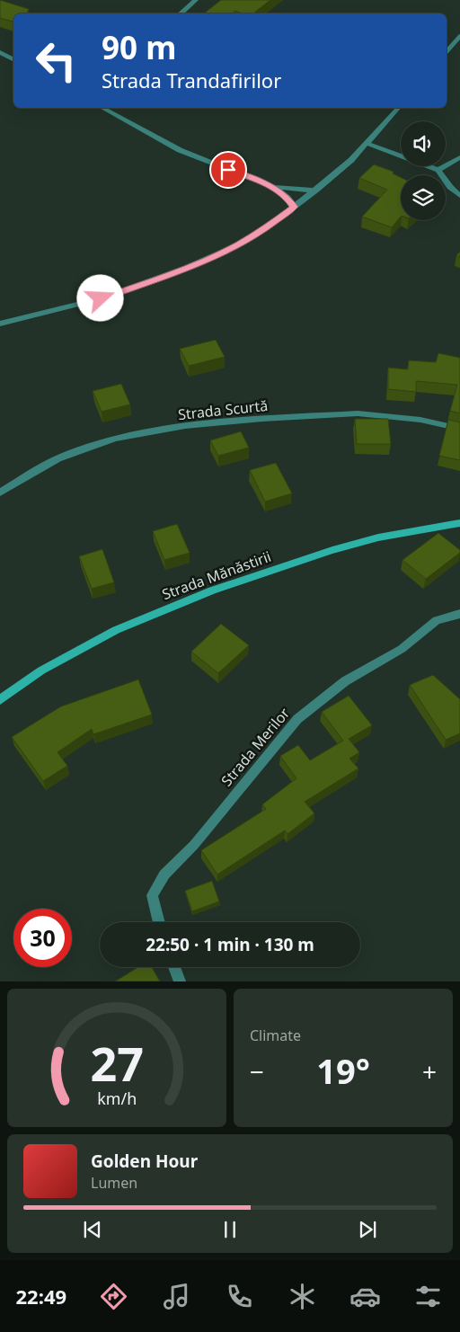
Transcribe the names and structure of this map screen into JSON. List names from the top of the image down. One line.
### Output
{"streets":{"street":["Strada Scurtă","Strada Mănăstirii","Strada Merilor"]},"page":{"turn":["90 m","Strada Trandafirilor"],"limit":"30","trip":"22:50 · 1 min · 130 m","tile":"Climate","heat":["−","19°","+"],"song":["Golden Hour","Lumen"],"tabs":"22:49","gauge":["27","km/h"]}}
